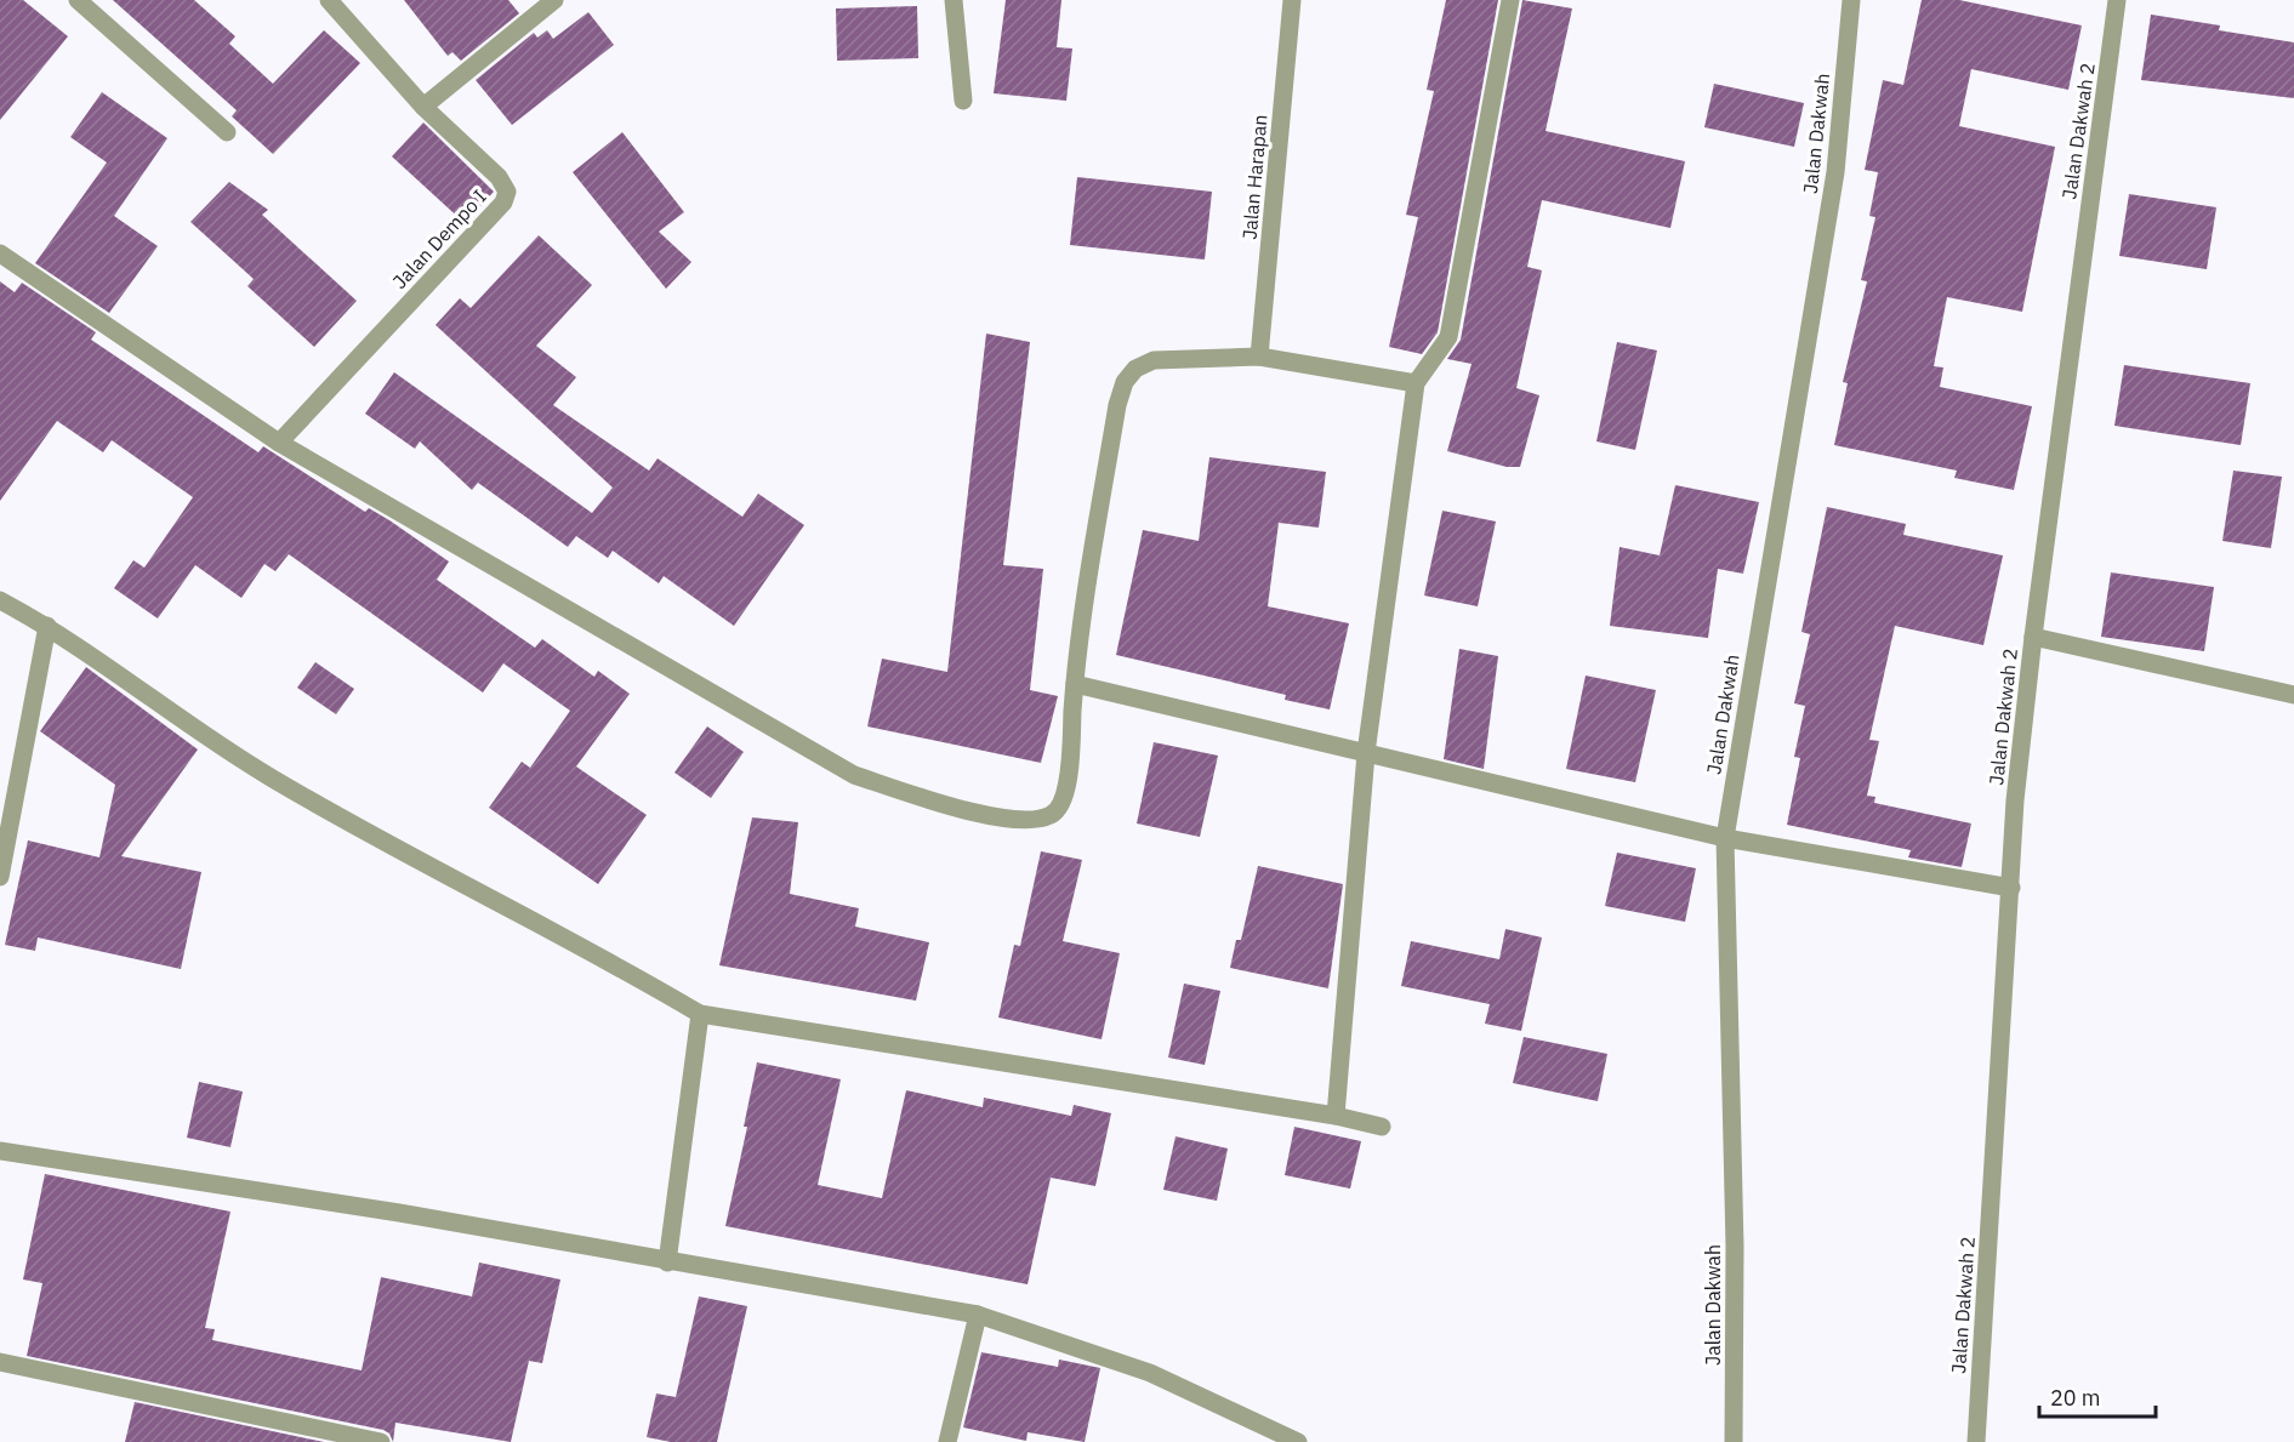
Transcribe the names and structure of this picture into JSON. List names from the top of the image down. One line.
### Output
{"streets":{"street":["Jalan Dakwah 2","Jalan Dakwah","Jalan Harapan","Jalan Dempo I"]},"scale_bar":"20 m"}
